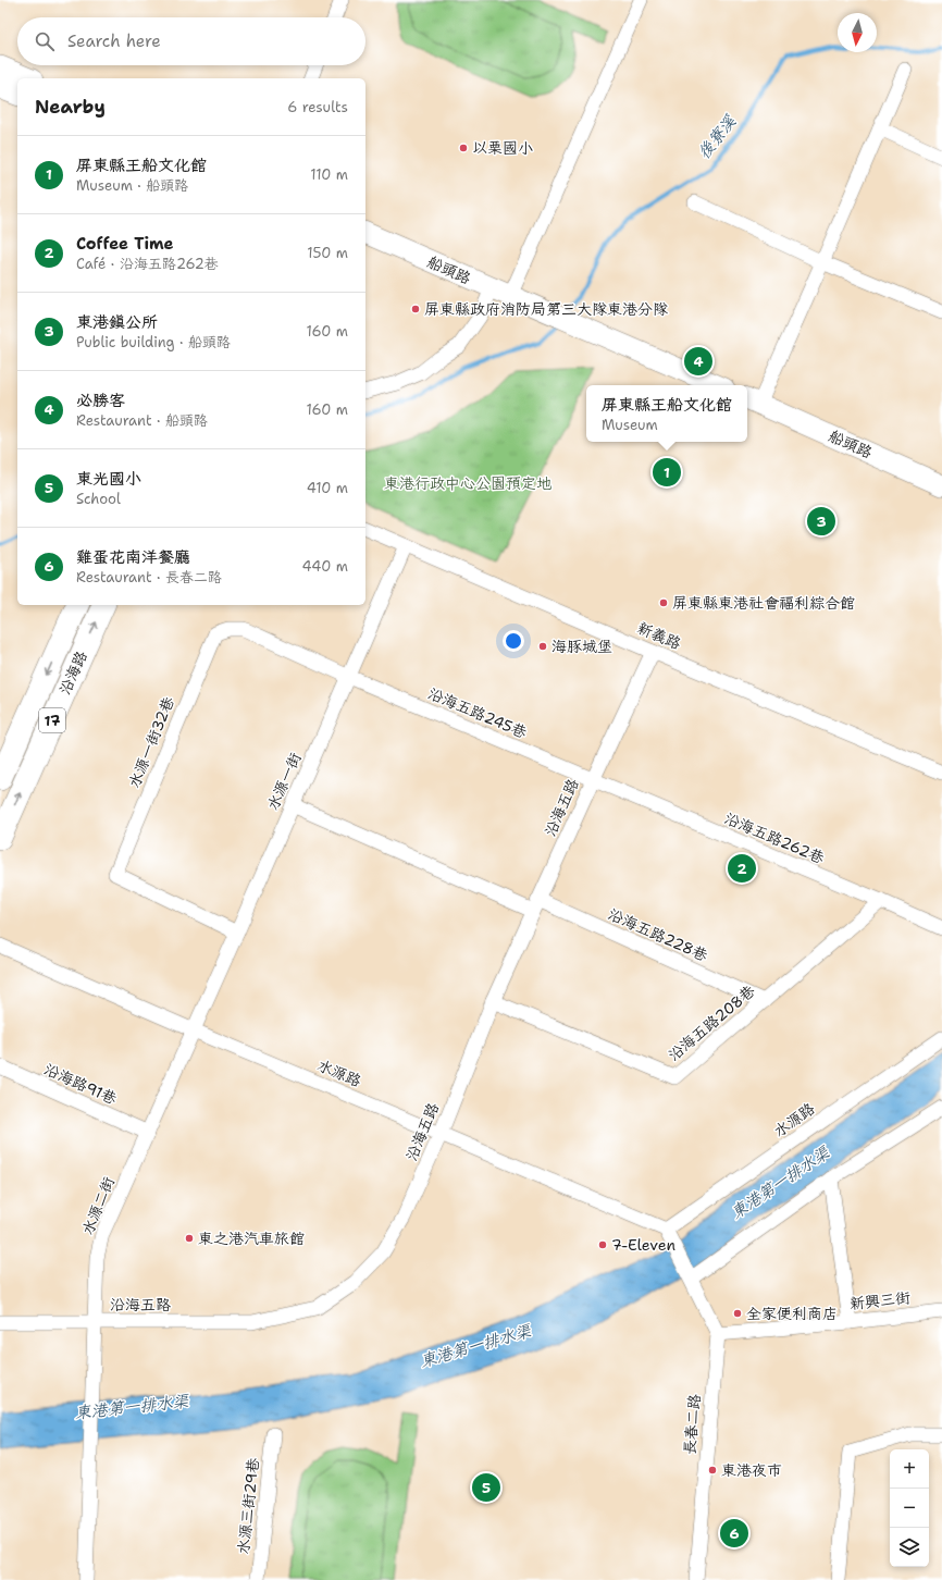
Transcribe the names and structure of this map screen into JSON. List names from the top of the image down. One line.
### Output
{"streets":{"main road":["船頭路","沿海路","17"],"street":["新義路","沿海五路245巷","水源一街32巷","水源一街","沿海五路","沿海五路262巷","沿海五路228巷","沿海五路208巷","水源路","沿海路91巷","水源二街","新興三街","長春二路","水源三街29巷"]},"crossings":[["新義路","水源一街"],["新義路","沿海五路"],["沿海五路245巷","水源一街32巷"],["沿海五路245巷","水源一街"],["沿海五路245巷","沿海五路"],["沿海五路245巷","沿海五路262巷"],["水源一街32巷","水源一街"],["水源一街","沿海五路228巷"],["水源一街","水源路"],["水源一街","水源二街"],["沿海五路","沿海五路262巷"],["沿海五路","沿海五路228巷"],["沿海五路","沿海五路208巷"],["沿海五路","水源路"],["沿海五路","水源二街"],["沿海五路262巷","沿海五路208巷"],["沿海五路228巷","沿海五路208巷"],["水源路","水源二街"],["沿海路91巷","水源二街"],["新興三街","長春二路"]],"water":["後寮溪","東港第一排水渠"],"parks":["東港行政中心公園預定地"],"places":["以栗國小","屏東縣政府消防局第三大隊東港分隊","屏東縣東港社會福利綜合館","海豚城堡","東之港汽車旅館","7-Eleven","全家便利商店","東港夜市"],"north":"bottom","page":{"search":"Search here","heading":["Nearby","6 results"],"list":[{"mark":"1","name":"屏東縣王船文化館","note":"Museum · 船頭路","value":"110 m"},{"mark":"2","name":"Coffee Time","note":"Café · 沿海五路262巷","value":"150 m"},{"mark":"3","name":"東港鎮公所","note":"Public building · 船頭路","value":"160 m"},{"mark":"4","name":"必勝客","note":"Restaurant · 船頭路","value":"160 m"},{"mark":"5","name":"東光國小","note":"School","value":"410 m"},{"mark":"6","name":"雞蛋花南洋餐廳","note":"Restaurant · 長春二路","value":"440 m"}],"pins":["4","1","3","2","5","6"],"popup":["屏東縣王船文化館","Museum"],"map_buttons":["+","−"]}}
